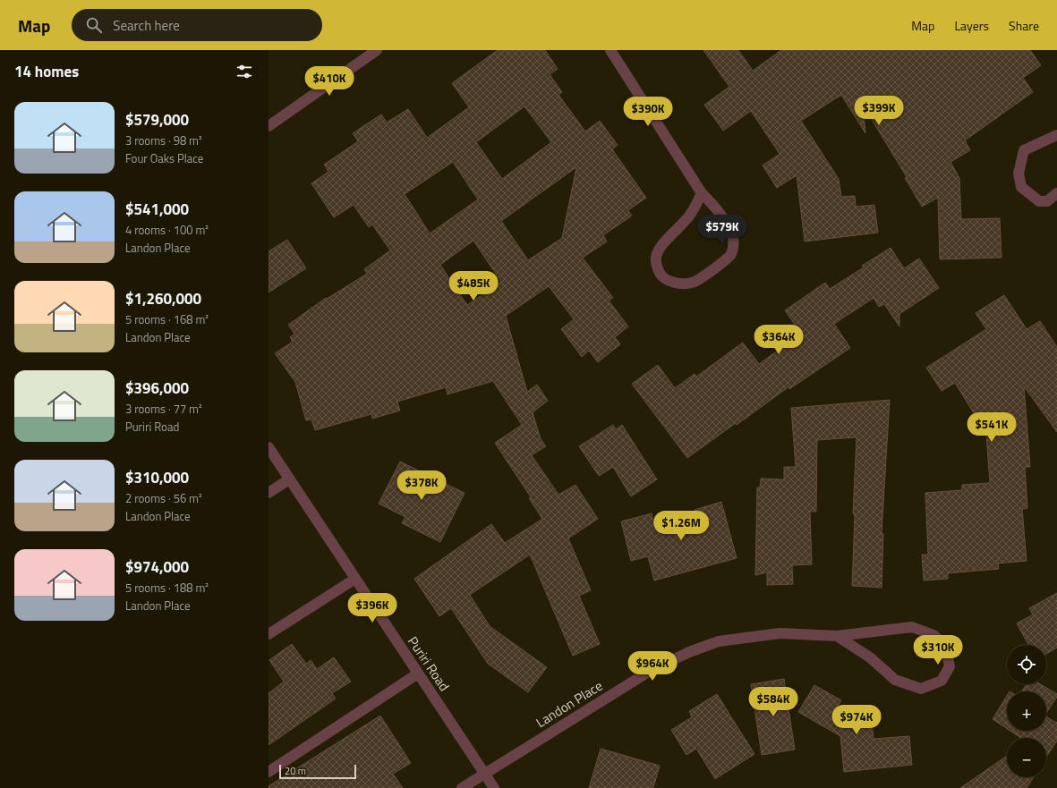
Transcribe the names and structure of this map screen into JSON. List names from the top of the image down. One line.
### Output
{"streets":{"street":["Puriri Road","Landon Place"]},"crossings":[["Puriri Road","Landon Place"]],"scale_bar":"20 m","page":{"header":"Map","search":"Search here","nav":["Map","Layers","Share"],"heading":"14 homes","price":["$410K","$399K","$390K","$579K","$485K","$364K","$541K","$378K","$1.26M","$396K","$310K","$964K","$584K","$974K"],"list":[{"name":"$579,000","note":"3 rooms · 98 m² · Four Oaks Place"},{"name":"$541,000","note":"4 rooms · 100 m² · Landon Place"},{"name":"$1,260,000","note":"5 rooms · 168 m² · Landon Place"},{"name":"$396,000","note":"3 rooms · 77 m² · Puriri Road"},{"name":"$310,000","note":"2 rooms · 56 m² · Landon Place"},{"name":"$974,000","note":"5 rooms · 188 m² · Landon Place"}],"map_buttons":["+","−"],"scale":"20 m"}}
